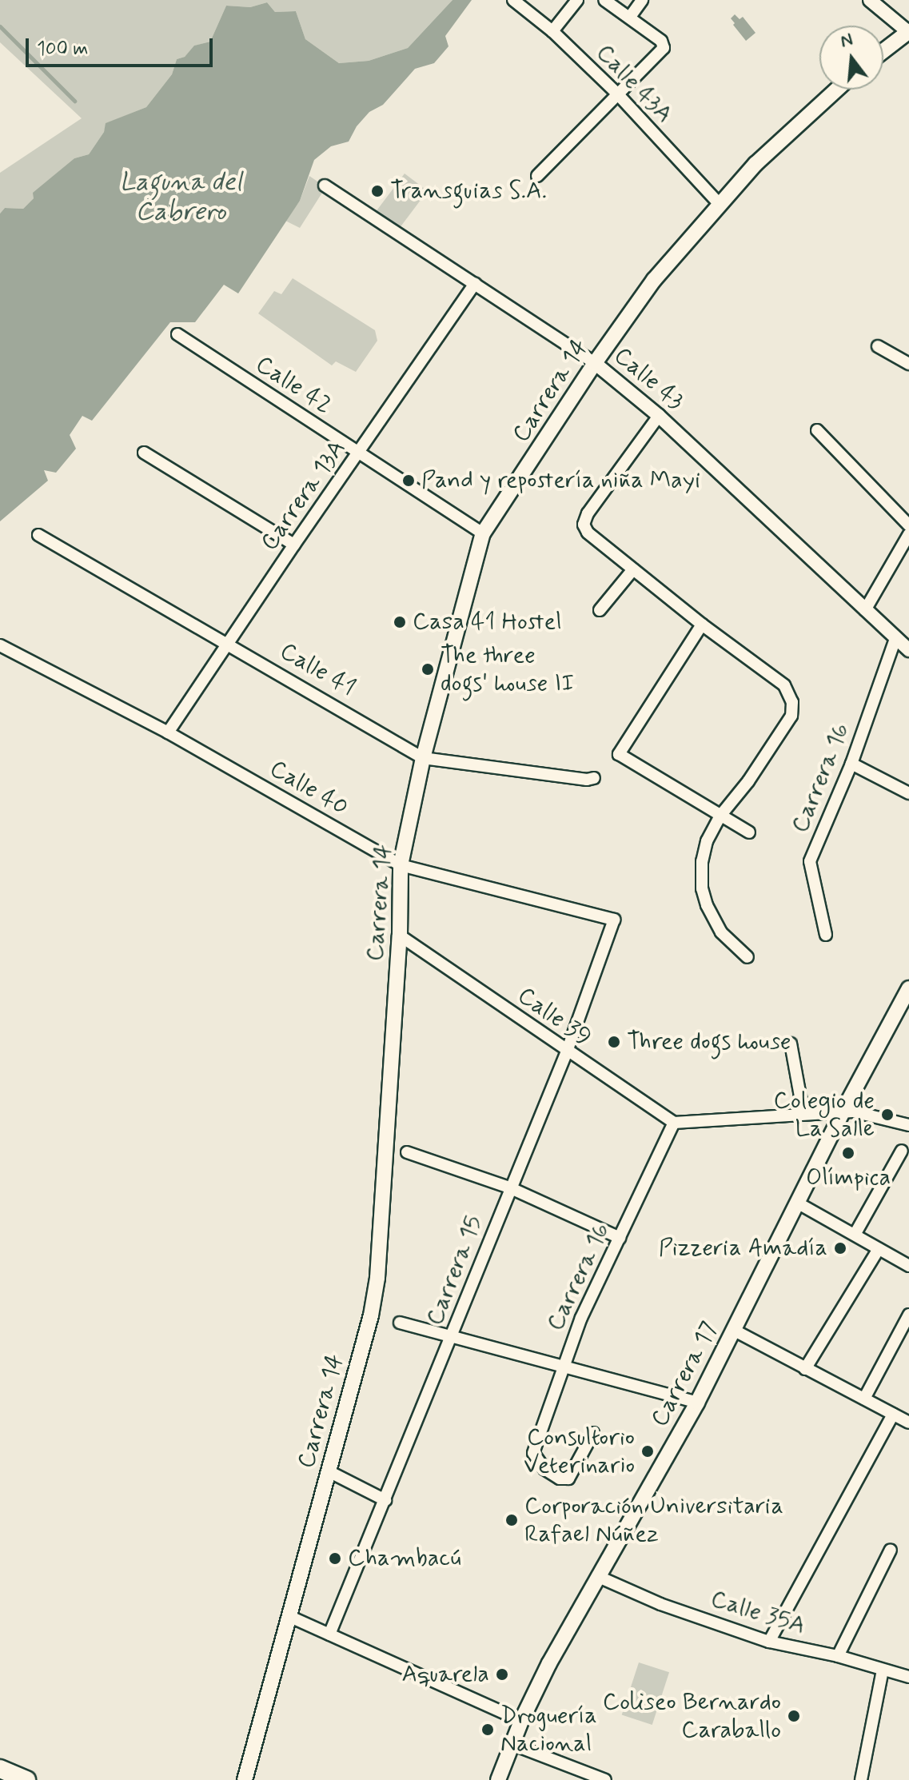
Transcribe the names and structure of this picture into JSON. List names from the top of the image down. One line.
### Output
{"streets":{"main road":["Carrera 14","Carrera 17"],"street":["Calle 43A","Calle 43","Calle 42","Carrera 13A","Calle 41","Carrera 16","Calle 40","Calle 39","Carrera 15","Calle 35A"]},"crossings":[["Calle 43A","Carrera 14"],["Calle 43","Carrera 14"],["Calle 43","Carrera 13A"],["Calle 43","Carrera 16"],["Calle 42","Carrera 14"],["Calle 42","Carrera 13A"],["Carrera 14","Calle 41"],["Carrera 14","Calle 40"],["Carrera 14","Calle 39"],["Carrera 13A","Calle 41"],["Carrera 13A","Calle 40"],["Carrera 16","Calle 39"],["Calle 40","Carrera 15"],["Calle 39","Carrera 15"],["Carrera 17","Calle 35A"]],"water":["Laguna del Cabrero"],"places":["Transguias S.A.","Pand y repostería niña Mayi","Casa 41 Hostel","The three dogs' house II","Three dogs house","Colegio de La Salle","Olímpica","Pizzeria Amadía","Consultorio Veterinario","Corporación Universitaria Rafael Núñez","Chambacú","Aquarela","Coliseo Bernardo Caraballo","Droguería Nacional"],"scale_bar":"100 m","north":"top"}
